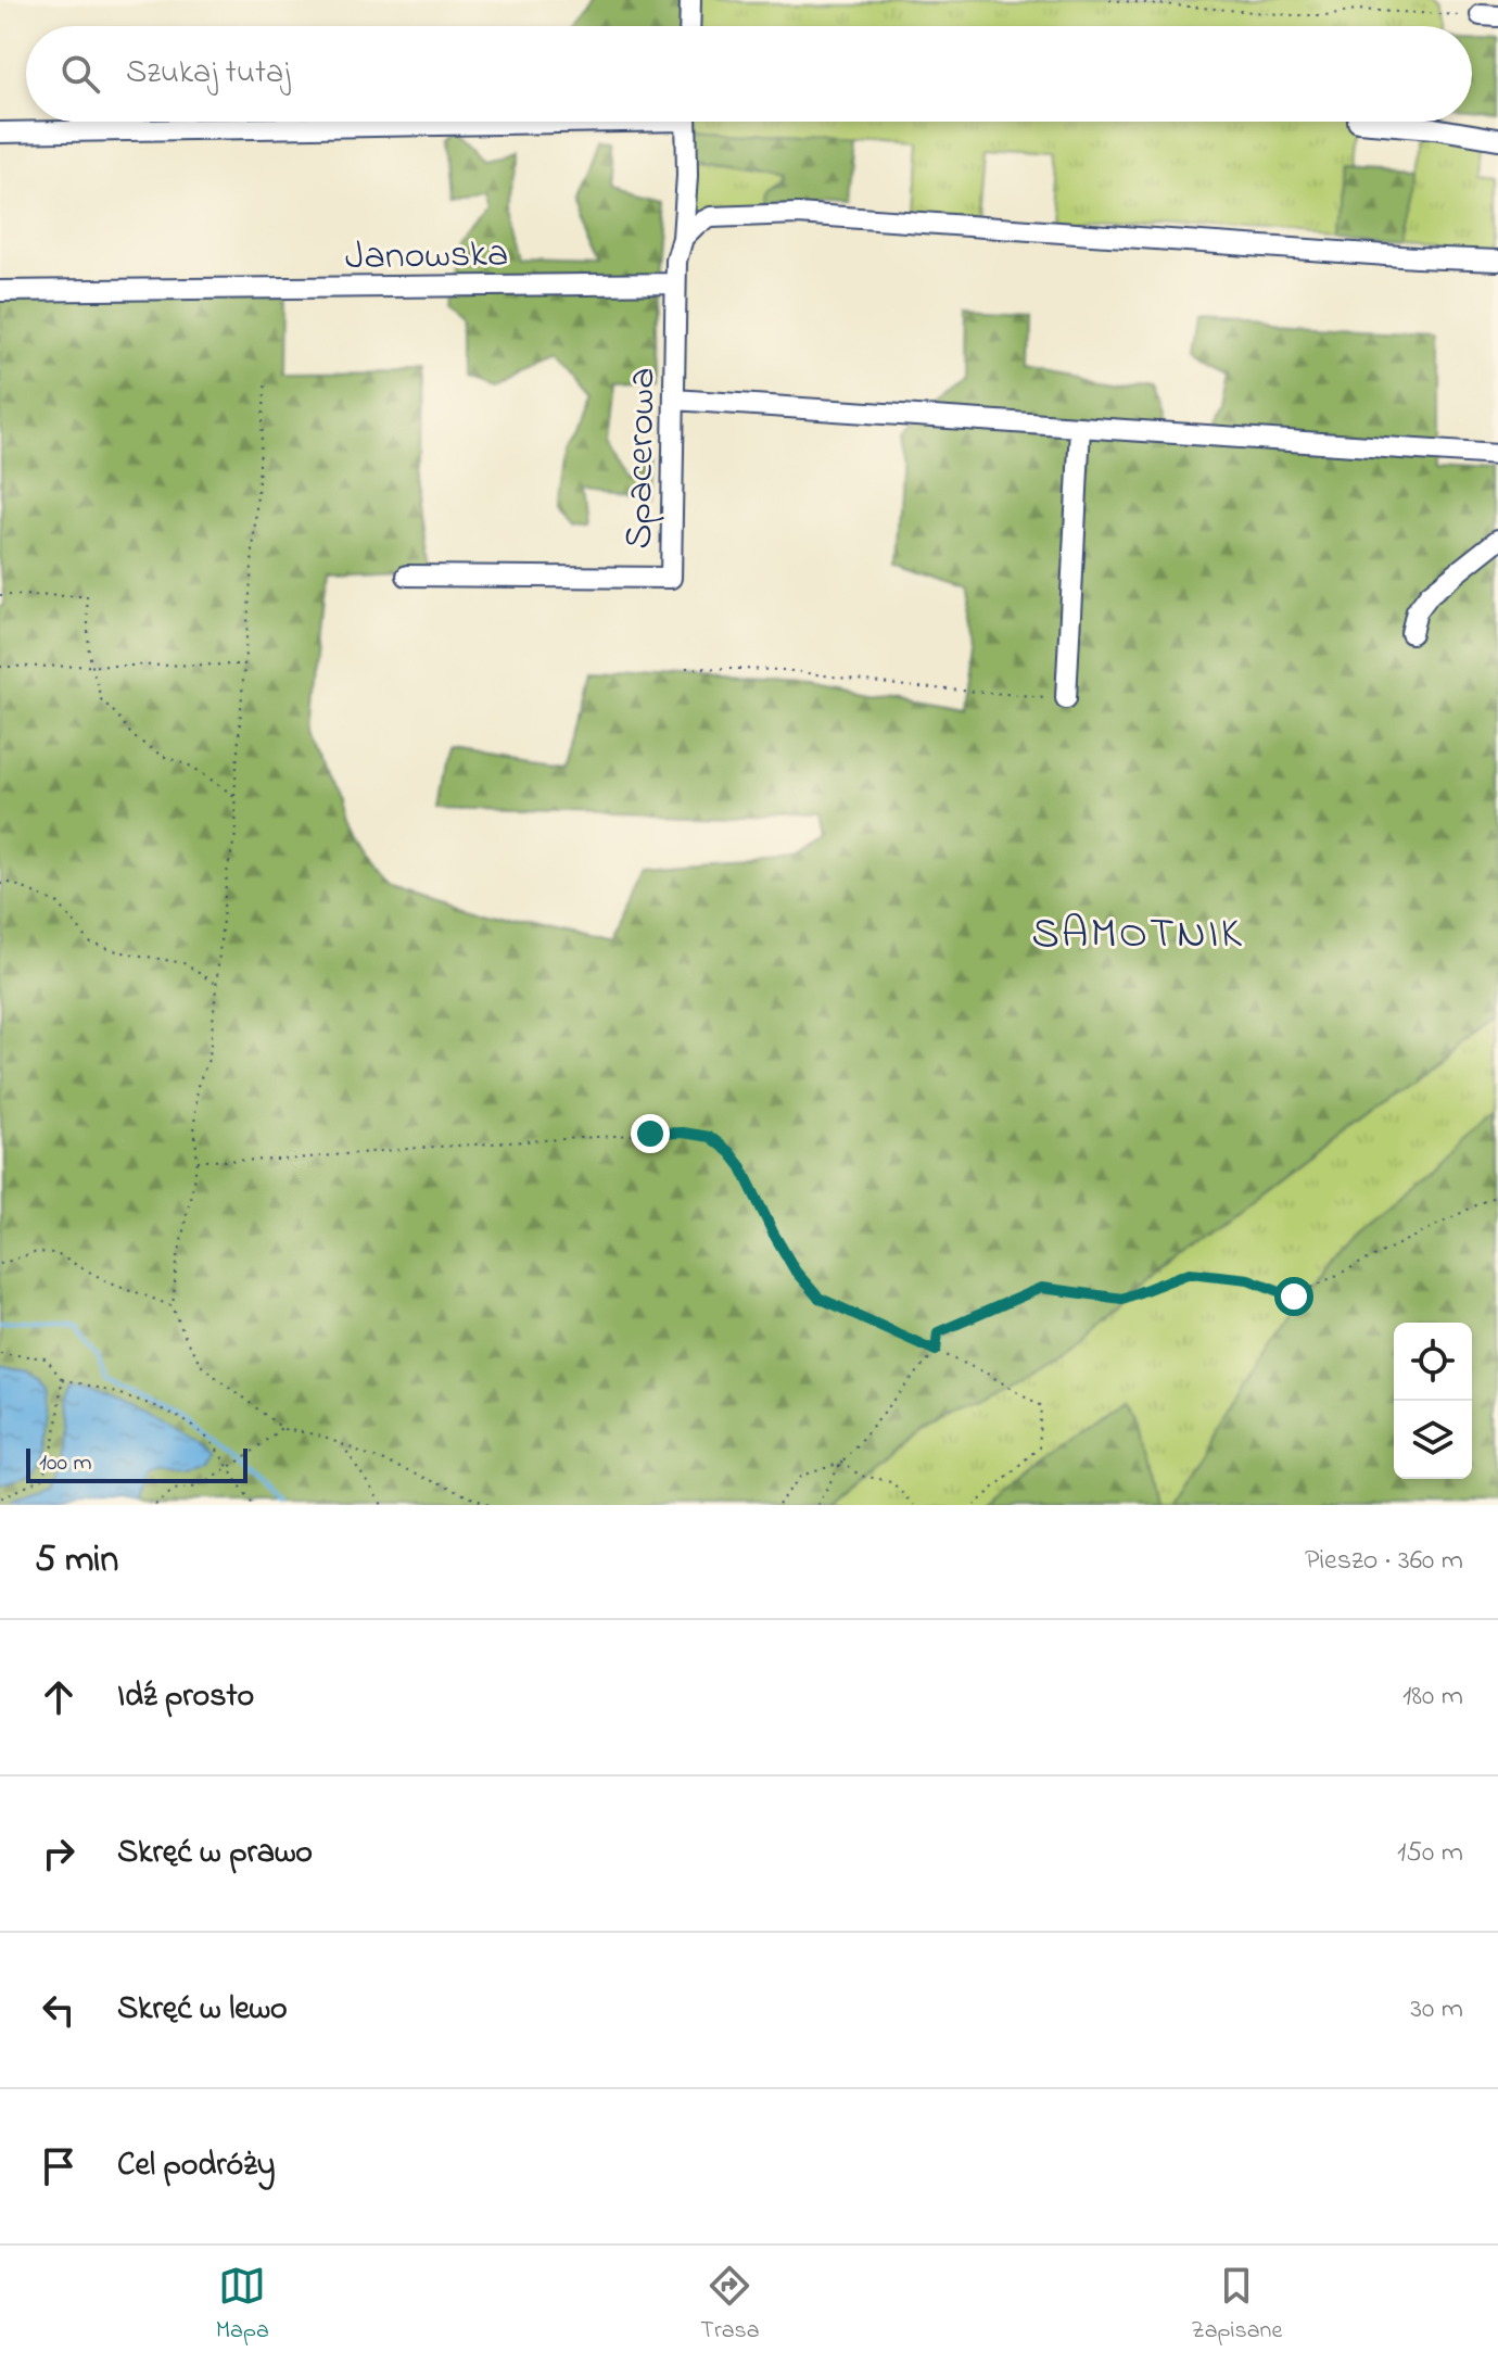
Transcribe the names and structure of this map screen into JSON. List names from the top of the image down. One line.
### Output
{"streets":{"street":["Janowska","Spacerowa"]},"crossings":[["Janowska","Spacerowa"]],"districts":["SAMOTNIK"],"scale_bar":"100 m","page":{"search":"Szukaj tutaj","scale":"100 m","heading":["5 min","Pieszo · 360 m"],"list":[["Idź prosto","180 m"],["Skręć w prawo","150 m"],["Skręć w lewo","30 m"],"Cel podróży"],"nav":["Mapa","Trasa","Zapisane"]}}
